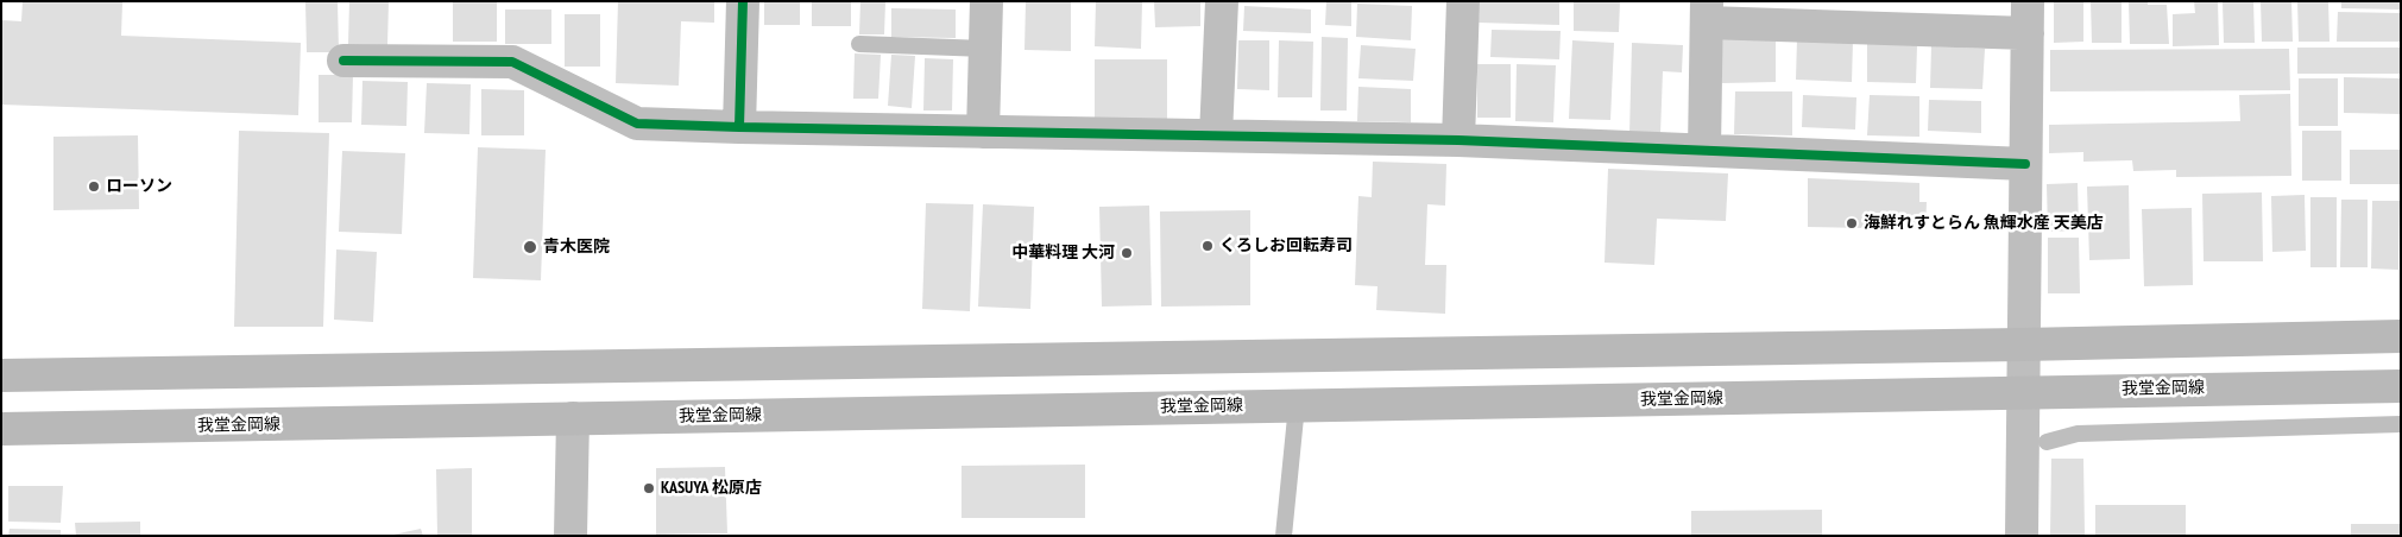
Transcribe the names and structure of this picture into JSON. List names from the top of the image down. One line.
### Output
{"streets":{"main road":["我堂金岡線"]},"places":["ローソン","海鮮れすとらん 魚輝水産 天美店","くろしお回転寿司","青木医院","中華料理 大河","KASUYA 松原店"]}
